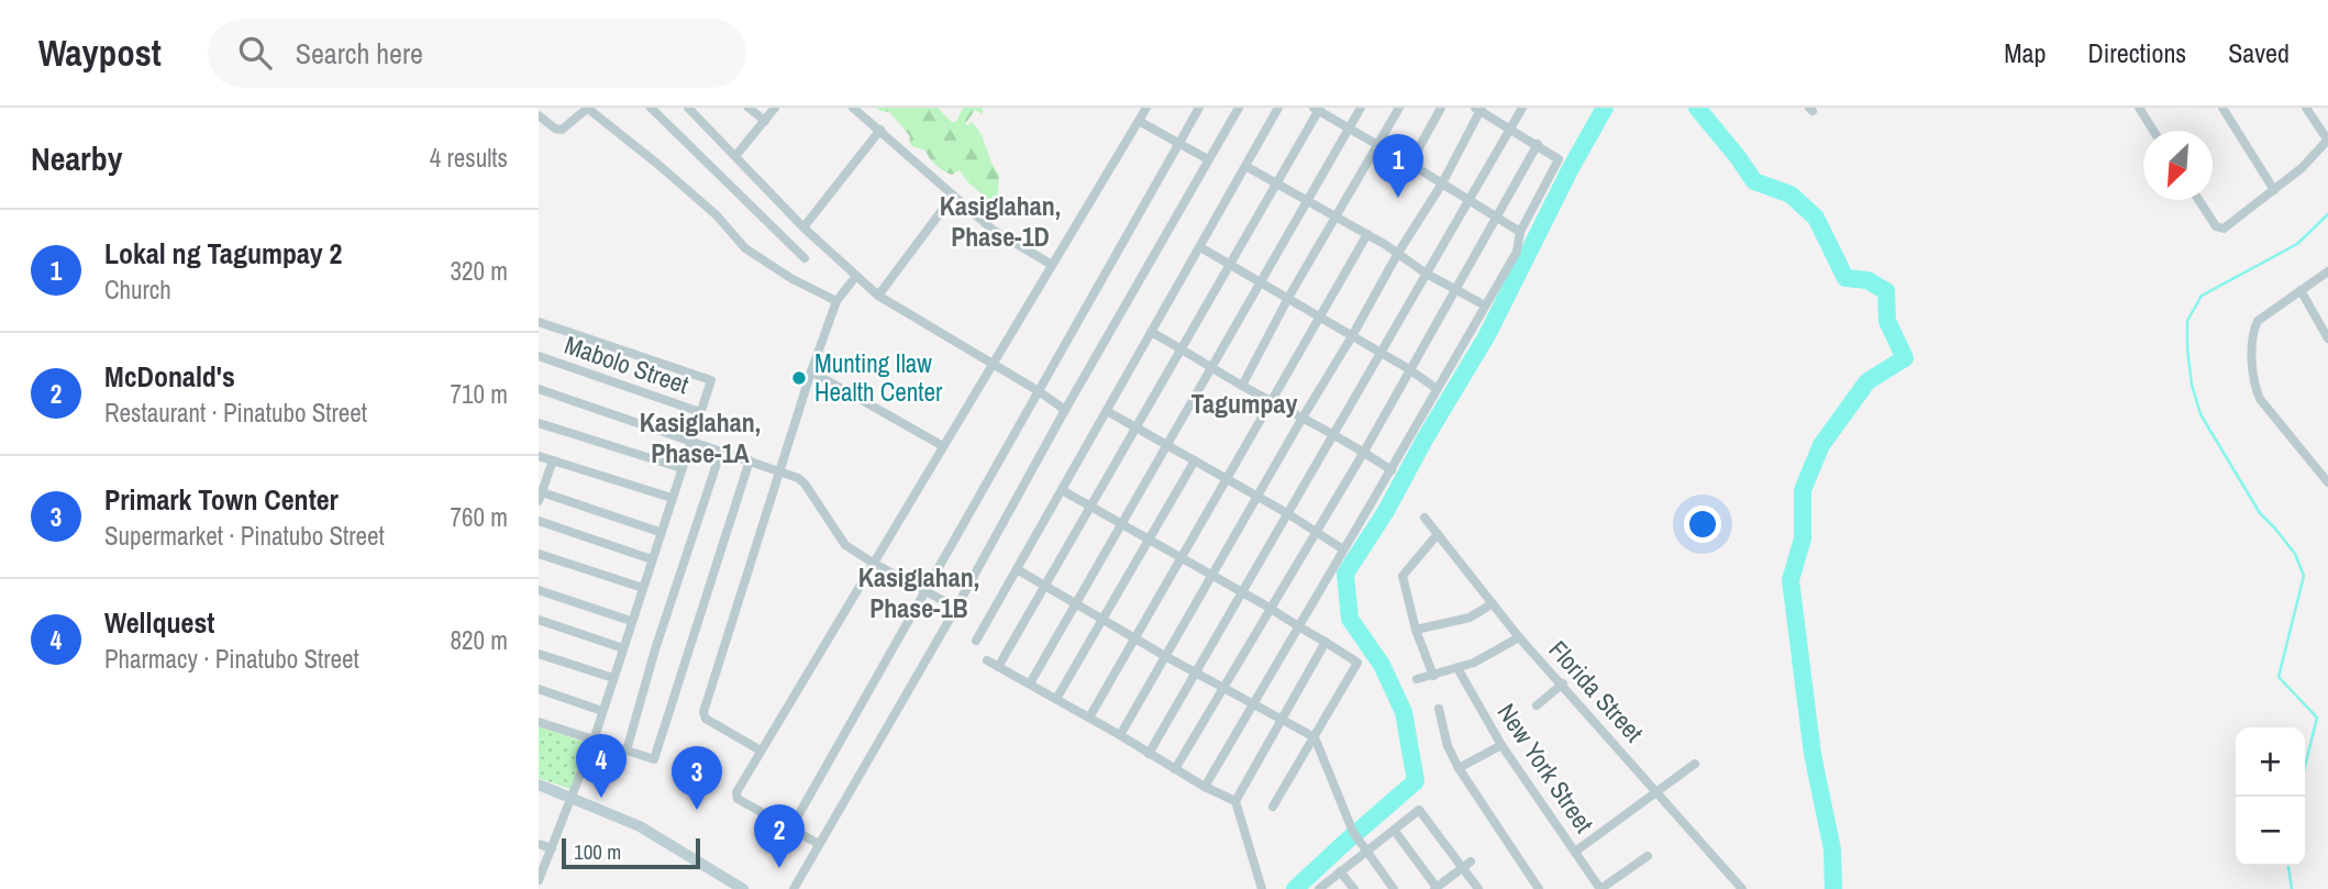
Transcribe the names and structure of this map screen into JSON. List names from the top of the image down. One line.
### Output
{"streets":{"street":["Mabolo Street","Florida Street","New York Street"]},"districts":["Kasiglahan, Phase-1D","Tagumpay","Kasiglahan, Phase-1A","Kasiglahan, Phase-1B"],"places":["Munting Ilaw Health Center"],"scale_bar":"100 m","north":"bottom left","page":{"header":"Waypost","search":"Search here","nav":["Map","Directions","Saved"],"heading":["Nearby","4 results"],"pins":["1","4","3","2"],"list":[{"mark":"1","name":"Lokal ng Tagumpay 2","note":"Church","value":"320 m"},{"mark":"2","name":"McDonald's","note":"Restaurant · Pinatubo Street","value":"710 m"},{"mark":"3","name":"Primark Town Center","note":"Supermarket · Pinatubo Street","value":"760 m"},{"mark":"4","name":"Wellquest","note":"Pharmacy · Pinatubo Street","value":"820 m"}],"map_buttons":["+","−"],"scale":"100 m"}}
